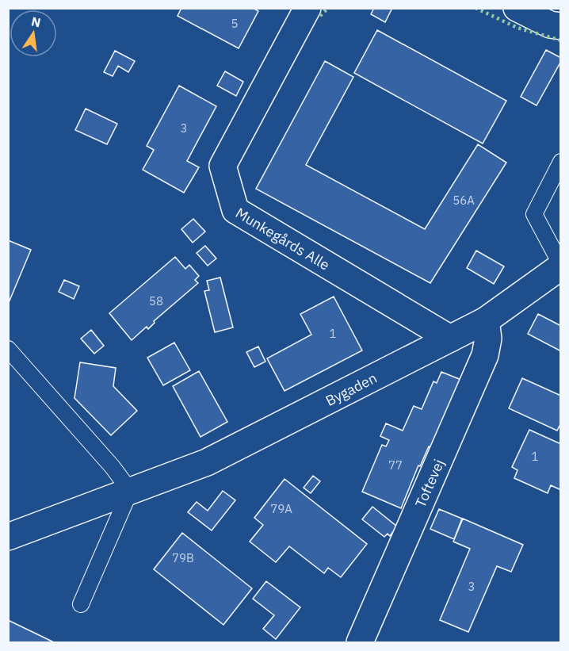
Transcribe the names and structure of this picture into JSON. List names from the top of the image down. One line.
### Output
{"streets":{"street":["Munkegårds Alle","Bygaden","Toftevej"]},"crossings":[["Munkegårds Alle","Bygaden"],["Bygaden","Toftevej"]],"house_numbers":["5","3","56A","58","1","1","77","79A","79B","3"],"north":"top"}
